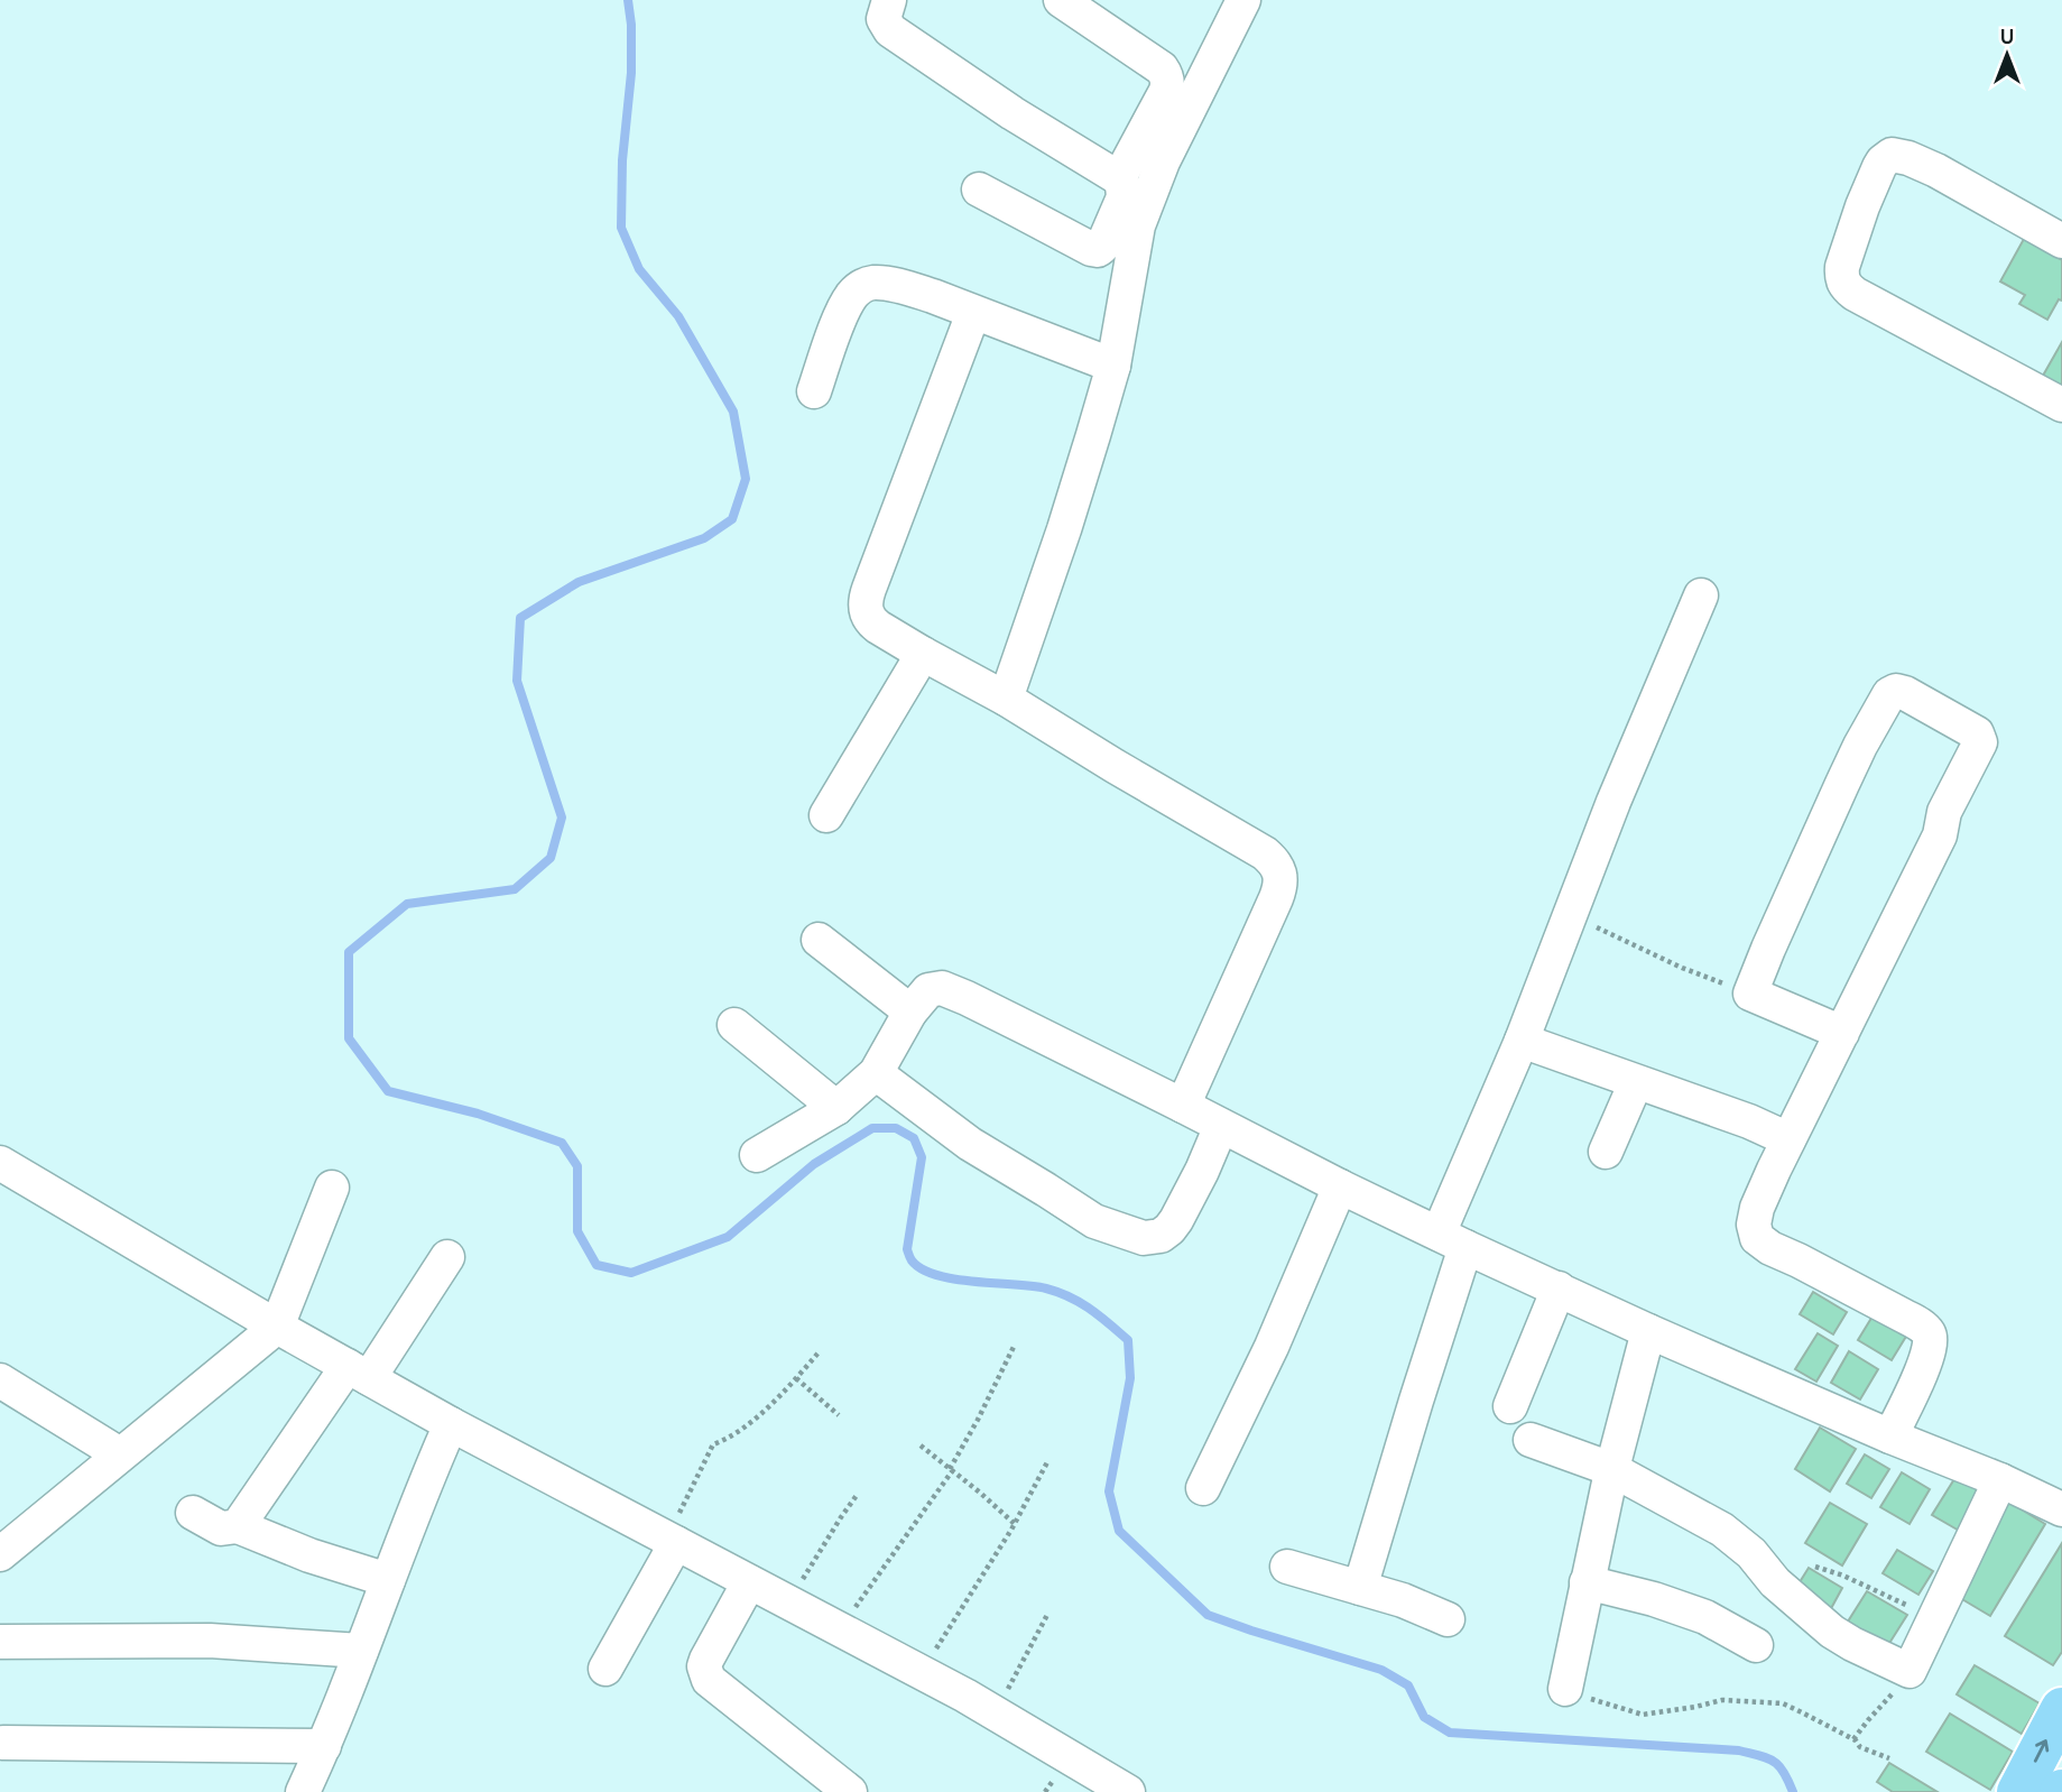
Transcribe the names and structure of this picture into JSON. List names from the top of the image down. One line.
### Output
{"north":"top"}
